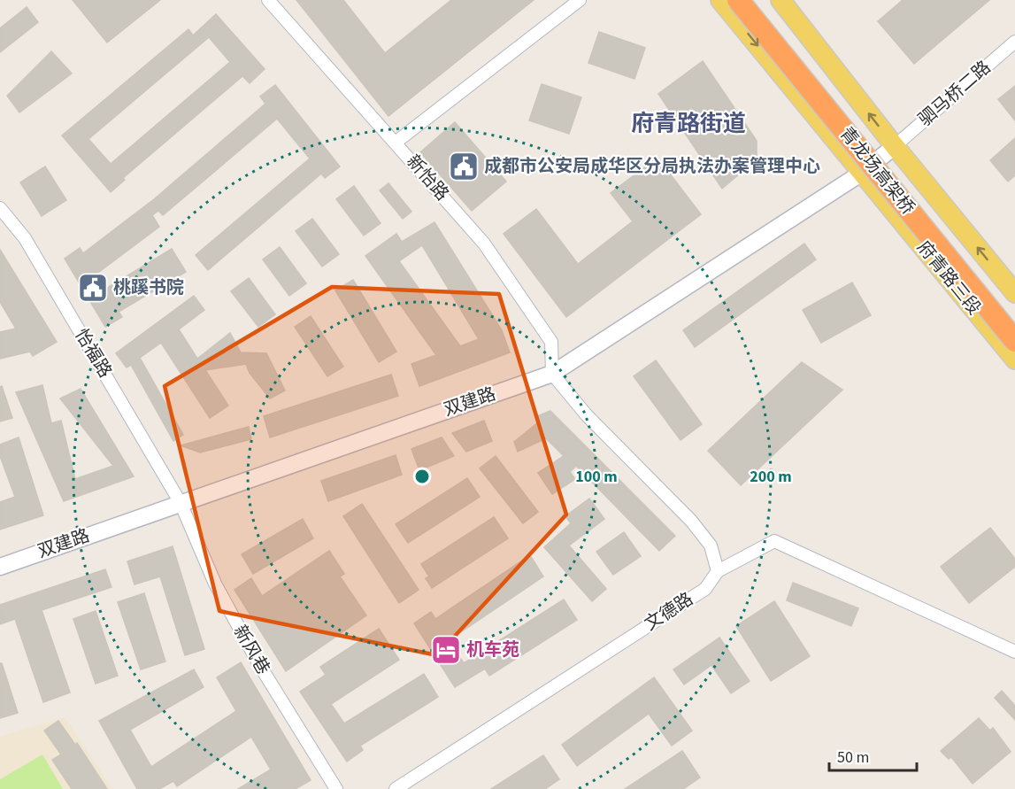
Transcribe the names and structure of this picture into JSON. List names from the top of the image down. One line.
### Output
{"streets":{"highway":["青龙场高架桥"],"main road":["府青路三段"],"street":["驷马桥二路","新怡路","怡福路","双建路","文德路","新风巷"]},"crossings":[["驷马桥二路","双建路"],["新怡路","双建路"],["府青路三段","双建路"],["怡福路","双建路"],["怡福路","新风巷"],["双建路","新风巷"]],"districts":["府青路街道"],"places":{"public building":["成都市公安局成华区分局执法办案管理中心","桃蹊书院"],"hotel":["机车苑"]},"scale_bar":"50 m","rings":["100 m","200 m"]}
